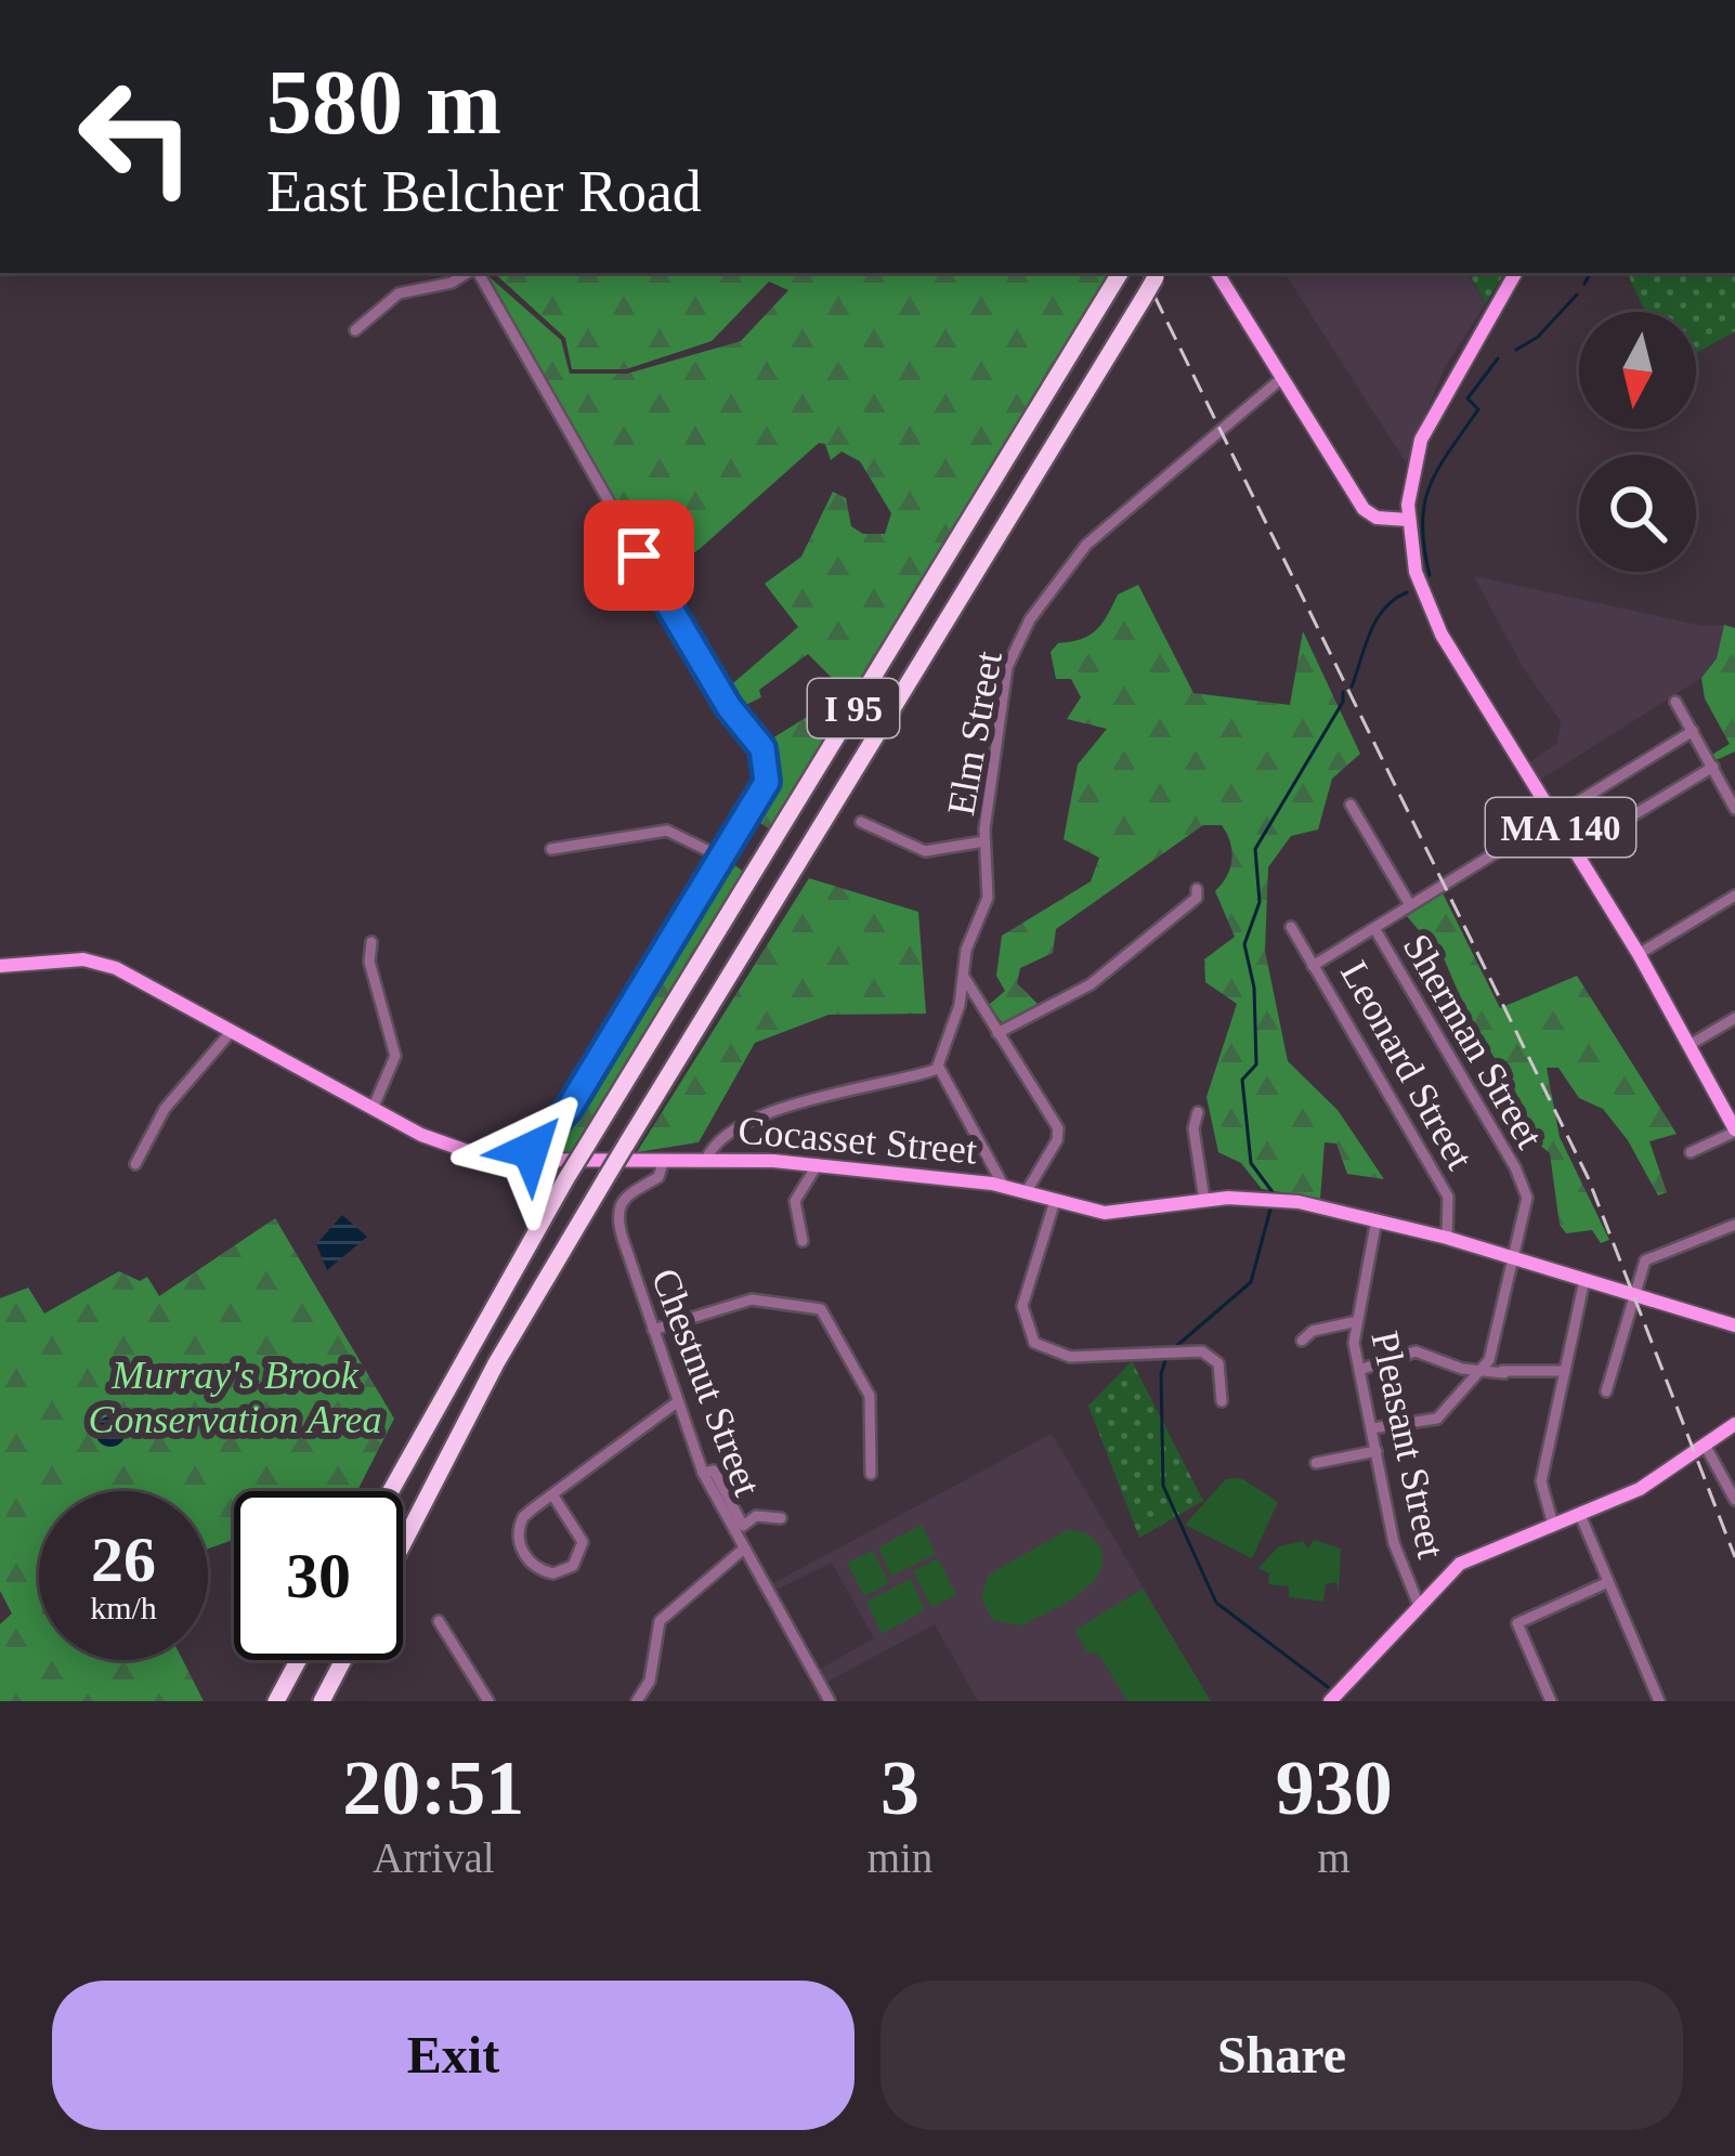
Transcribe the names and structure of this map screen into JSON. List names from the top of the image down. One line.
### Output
{"streets":{"highway":["I 95"],"main road":["MA 140","Cocasset Street"],"street":["Elm Street","Sherman Street","Leonard Street","Chestnut Street","Pleasant Street"]},"crossings":[["MA 140","Leonard Street"],["Sherman Street","Leonard Street"],["Sherman Street","Cocasset Street"],["Leonard Street","Cocasset Street"],["Cocasset Street","Chestnut Street"],["Cocasset Street","Pleasant Street"]],"parks":["Murray's Brook Conservation Area"],"north":"bottom","page":{"turn":["580 m","East Belcher Road"],"speed":"26 km/h","limit":"30","eta":["20:51","Arrival","3","min","930","m"],"buttons":["Exit","Share"]}}
